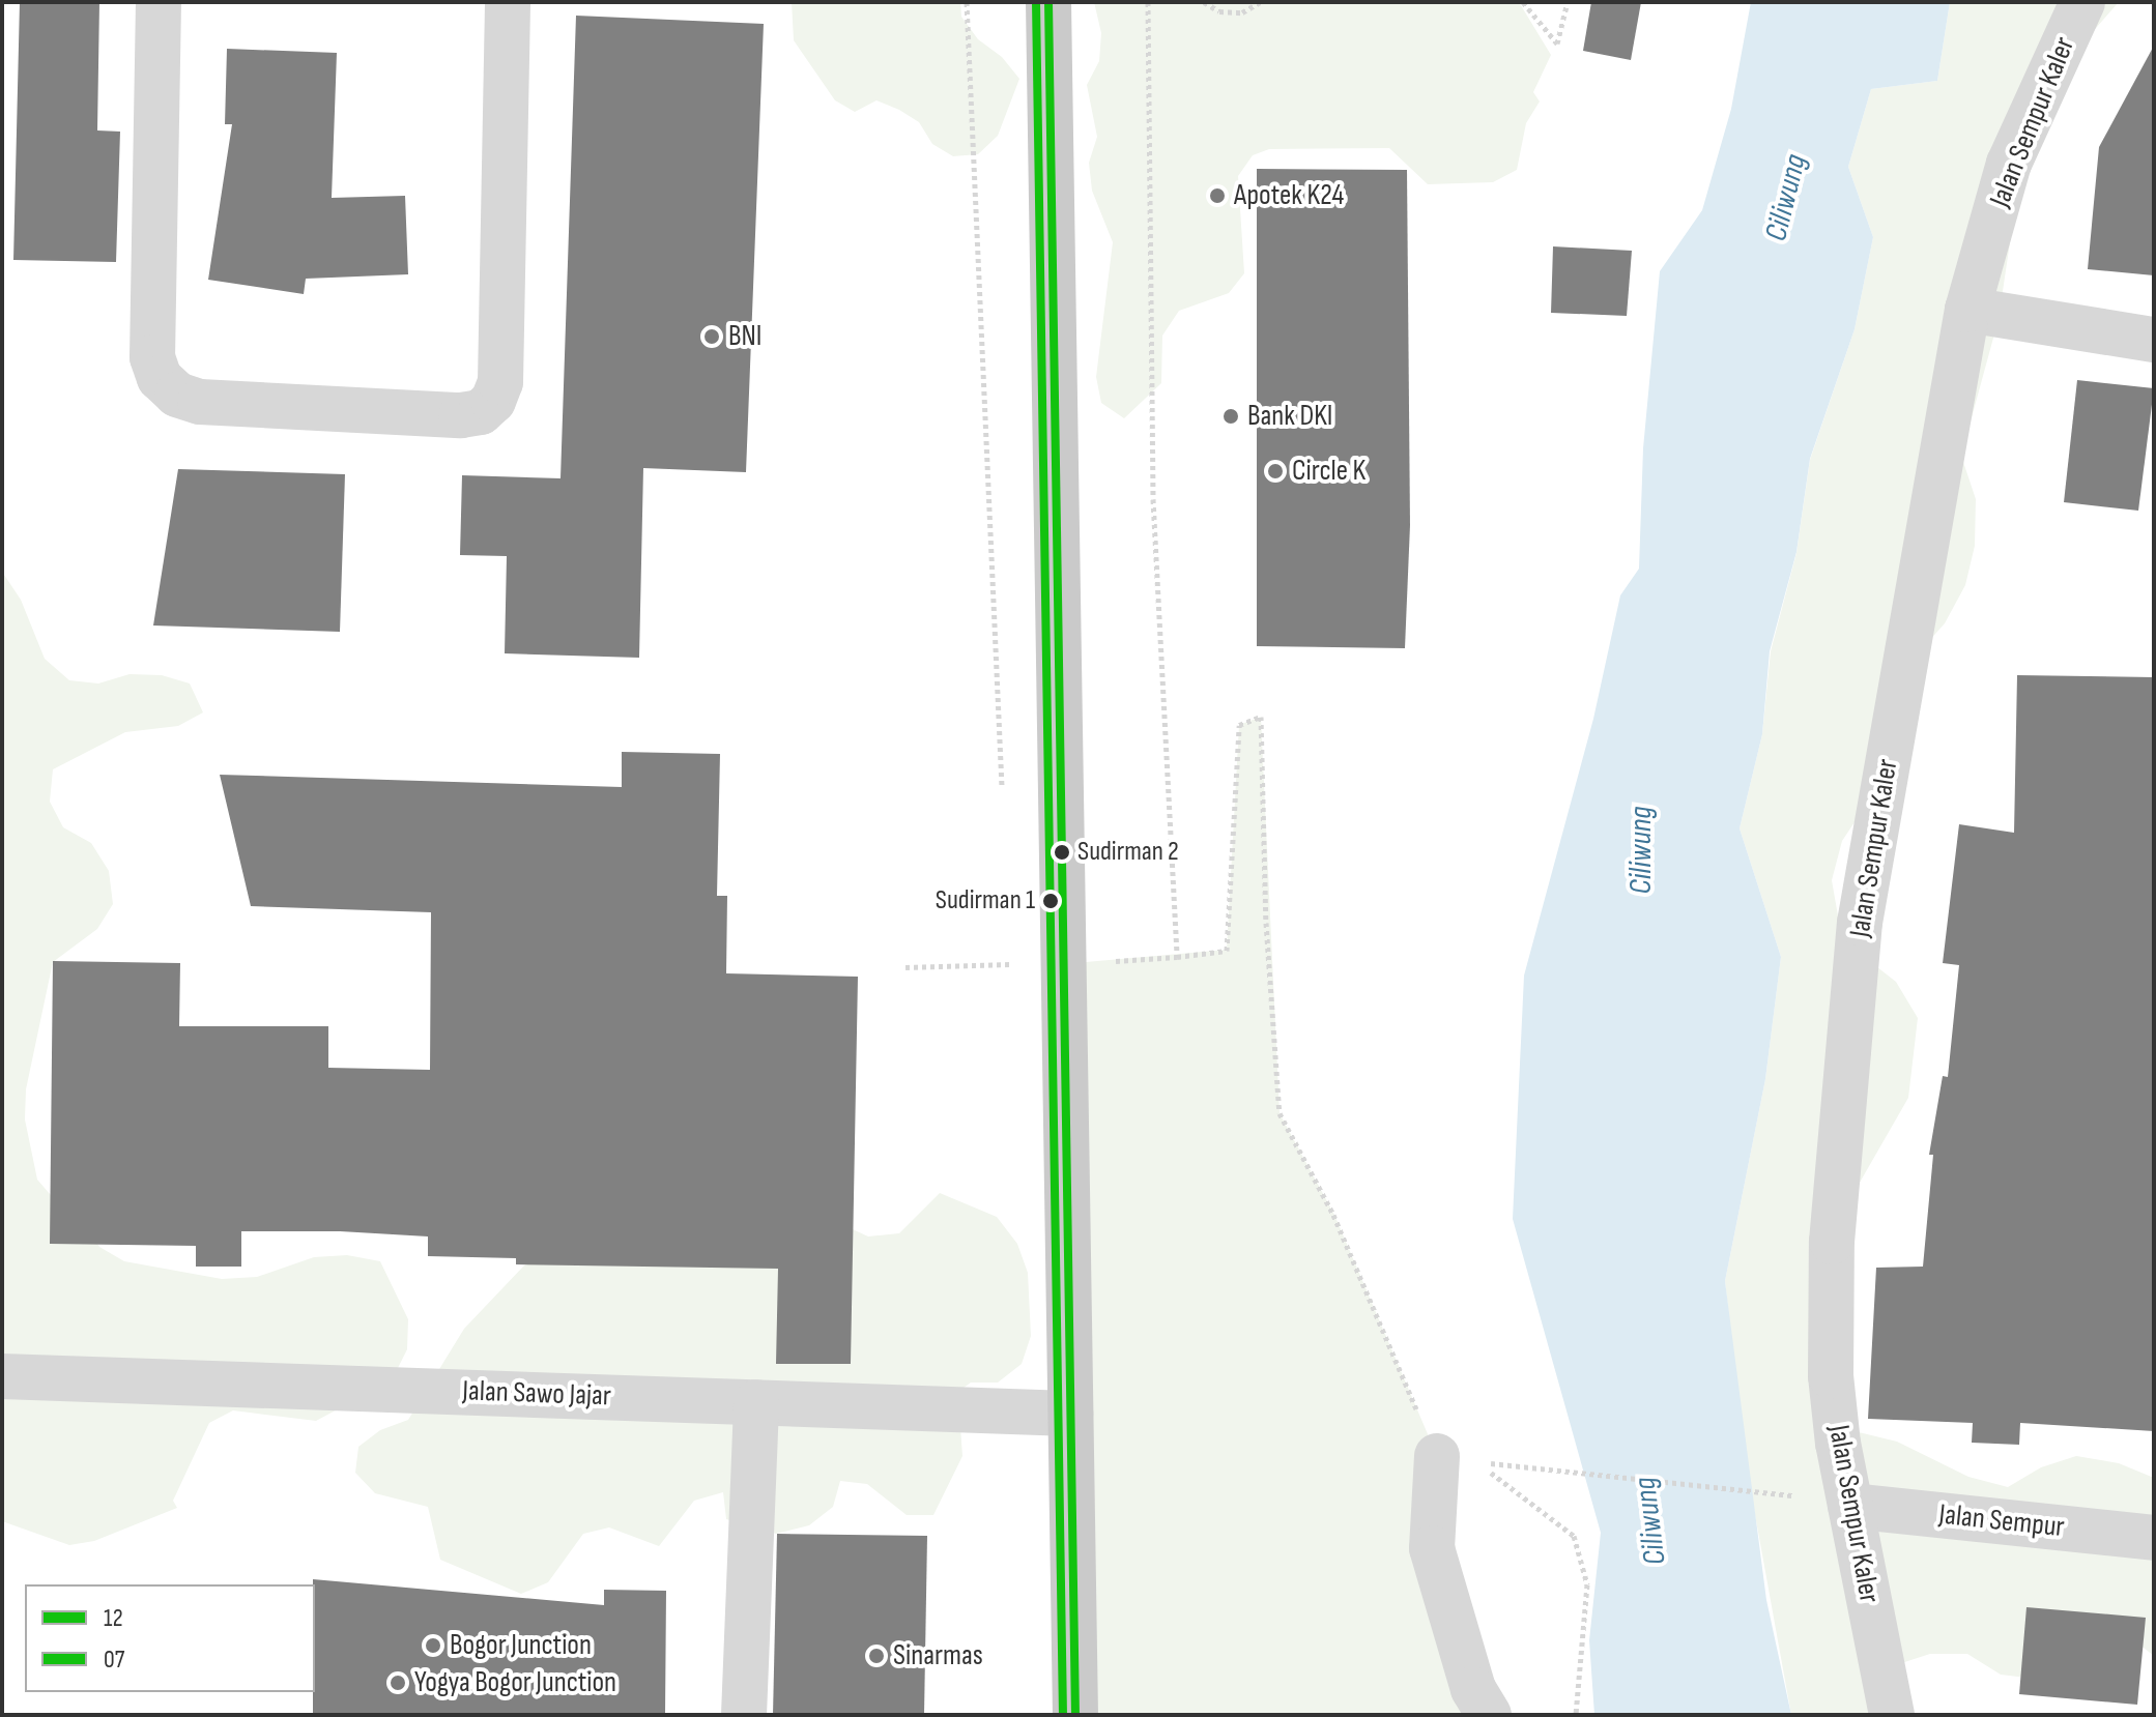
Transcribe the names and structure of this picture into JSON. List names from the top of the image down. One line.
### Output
{"streets":{"street":["Jalan Sempur Kaler","Jalan Sawo Jajar","Jalan Sempur"]},"crossings":[["Jalan Sempur Kaler","Jalan Sempur"]],"water":["Ciliwung"],"places":["Apotek K24","BNI","Bank DKI","Circle K","Sudirman 2","Sudirman 1","Bogor Junction","Sinarmas","Yogya Bogor Junction"],"lines":["transit line 12","transit line 07"],"legend":["12","07"]}
